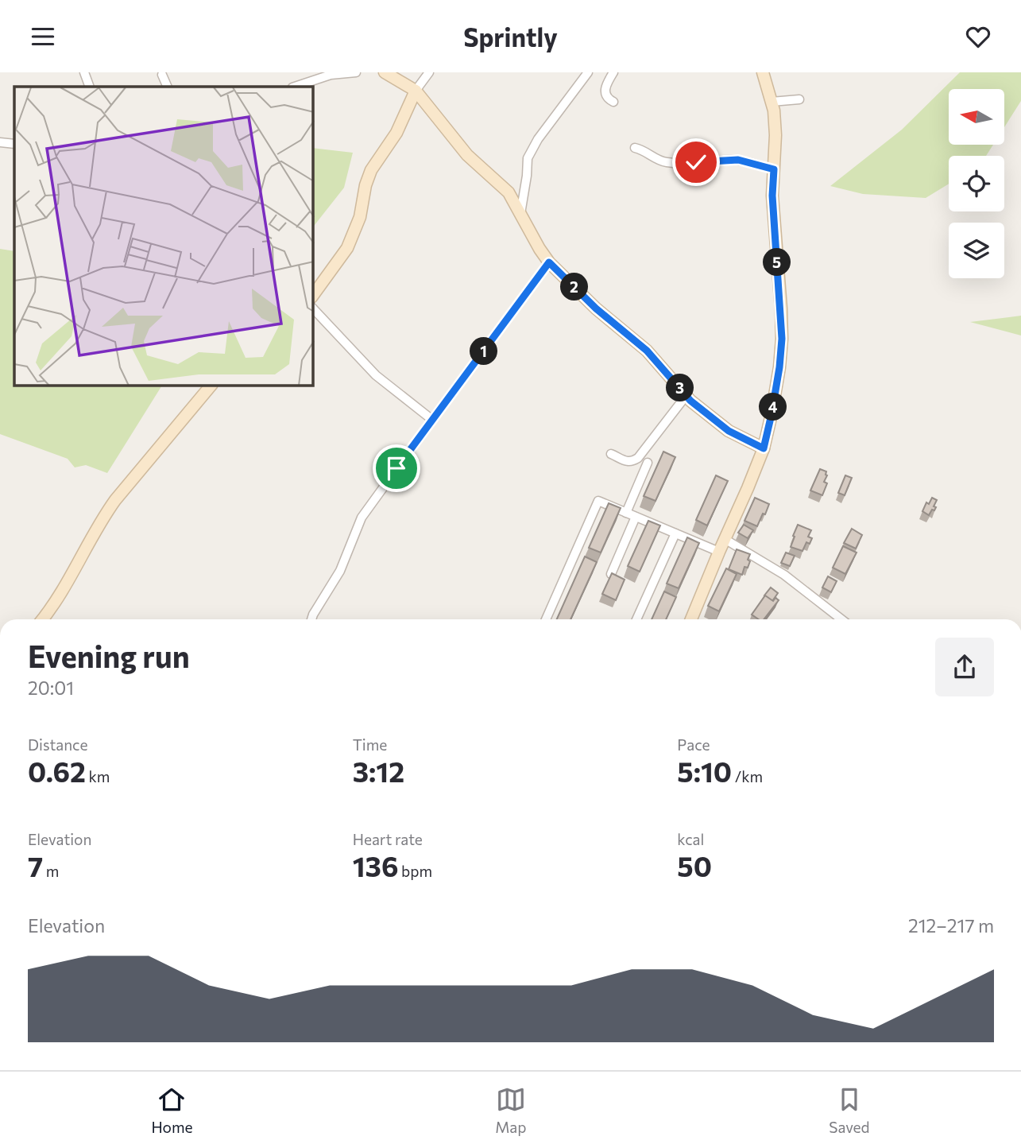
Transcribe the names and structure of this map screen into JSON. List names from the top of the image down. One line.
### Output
{"north":"left","page":{"header":"Sprintly","pins":["5","2","1","3","4"],"heading":["Evening run","20:01"],"stats":[["Distance","0.62 km"],["Time","3:12"],["Pace","5:10 /km"],["Elevation","7 m"],["Heart rate","136 bpm"],["kcal","50"]],"chart":["Elevation","212–217 m"],"tabs":["Home","Map","Saved"]}}
